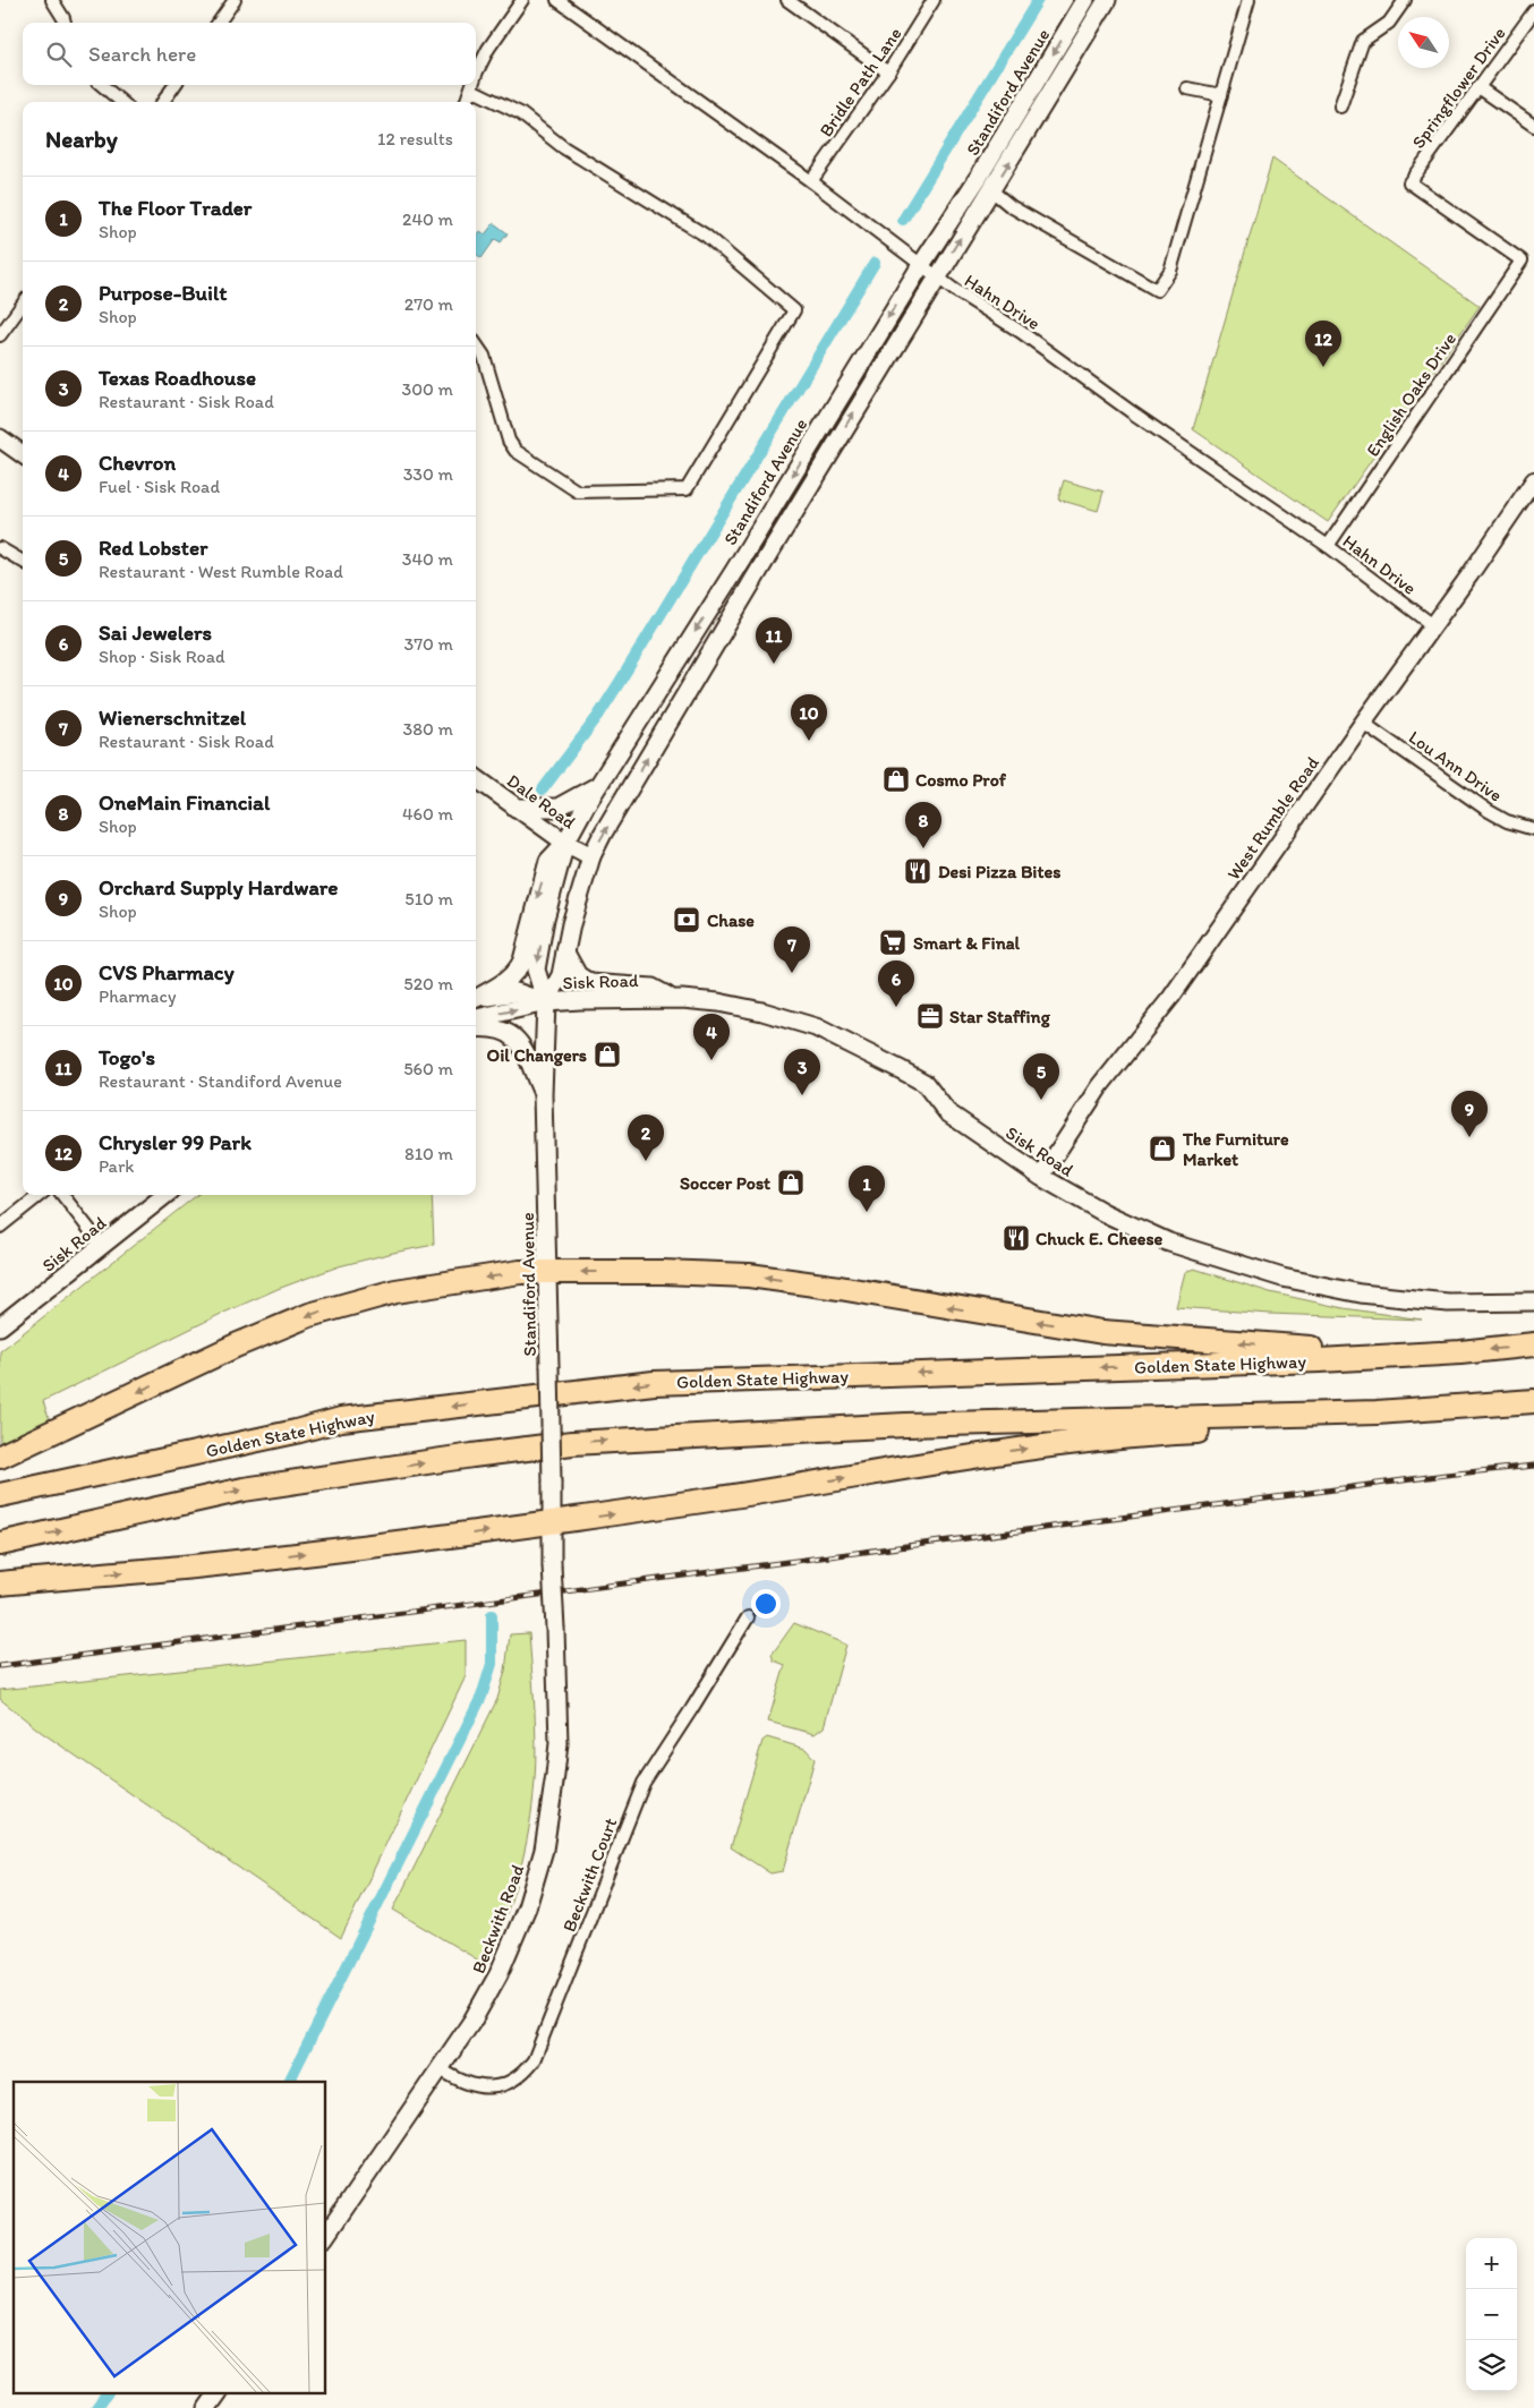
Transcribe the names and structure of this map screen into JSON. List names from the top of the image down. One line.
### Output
{"streets":{"highway":["Golden State Highway"],"main road":["Standiford Avenue","Dale Road","Sisk Road","Beckwith Road"],"street":["Bridle Path Lane","Springflower Drive","Hahn Drive","English Oaks Drive","Lou Ann Drive","West Rumble Road","Beckwith Court"]},"crossings":[["Bridle Path Lane","Hahn Drive"],["Springflower Drive","English Oaks Drive"],["Standiford Avenue","Hahn Drive"],["Standiford Avenue","Dale Road"],["Standiford Avenue","Sisk Road"],["Standiford Avenue","Beckwith Road"],["Hahn Drive","English Oaks Drive"],["Hahn Drive","West Rumble Road"],["Lou Ann Drive","West Rumble Road"],["West Rumble Road","Sisk Road"],["Beckwith Court","Beckwith Road"]],"places":{"shop":["Cosmo Prof","Oil Changers","The Furniture Market","Soccer Post"],"restaurant":["Desi Pizza Bites","Chuck E. Cheese"],"bank":["Chase"],"supermarket":["Smart & Final"],"office":["Star Staffing"]},"north":"top left","page":{"search":"Search here","heading":["Nearby","12 results"],"list":[{"mark":"1","name":"The Floor Trader","note":"Shop","value":"240 m"},{"mark":"2","name":"Purpose-Built","note":"Shop","value":"270 m"},{"mark":"3","name":"Texas Roadhouse","note":"Restaurant · Sisk Road","value":"300 m"},{"mark":"4","name":"Chevron","note":"Fuel · Sisk Road","value":"330 m"},{"mark":"5","name":"Red Lobster","note":"Restaurant · West Rumble Road","value":"340 m"},{"mark":"6","name":"Sai Jewelers","note":"Shop · Sisk Road","value":"370 m"},{"mark":"7","name":"Wienerschnitzel","note":"Restaurant · Sisk Road","value":"380 m"},{"mark":"8","name":"OneMain Financial","note":"Shop","value":"460 m"},{"mark":"9","name":"Orchard Supply Hardware","note":"Shop","value":"510 m"},{"mark":"10","name":"CVS Pharmacy","note":"Pharmacy","value":"520 m"},{"mark":"11","name":"Togo's","note":"Restaurant · Standiford Avenue","value":"560 m"},{"mark":"12","name":"Chrysler 99 Park","note":"Park","value":"810 m"}],"pins":["12","11","10","8","7","6","4","3","5","9","2","1"],"map_buttons":["+","−"]}}
